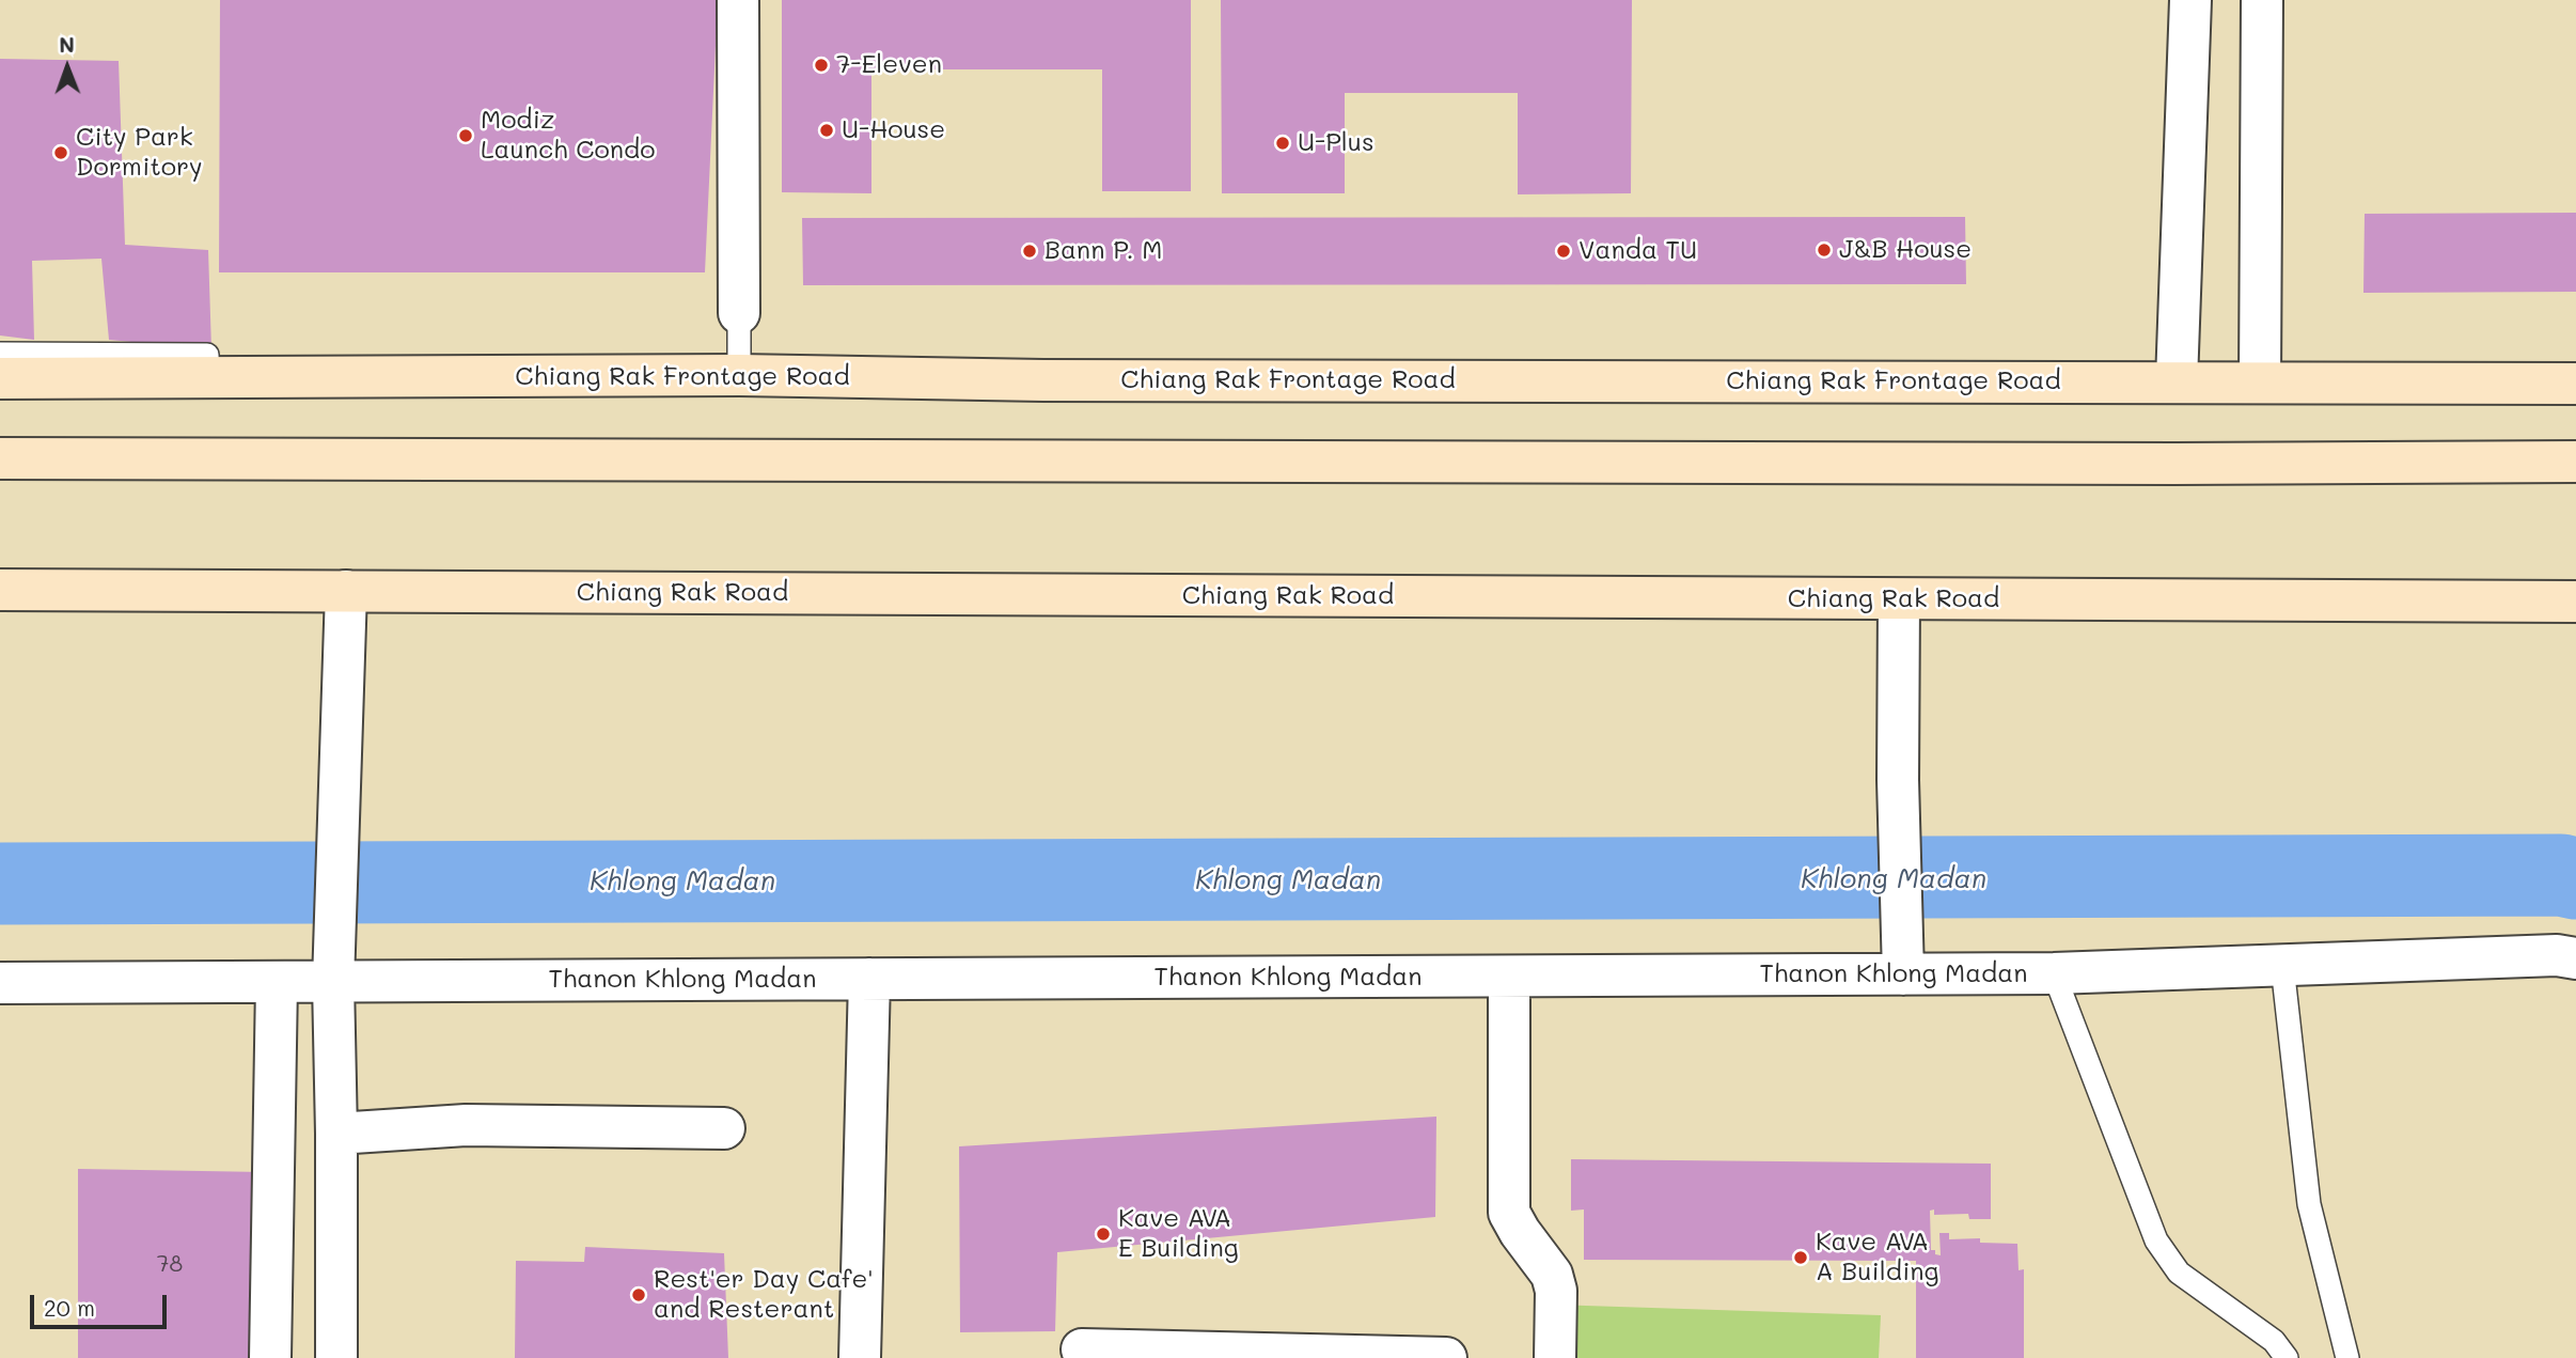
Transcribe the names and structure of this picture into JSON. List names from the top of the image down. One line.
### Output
{"streets":{"main road":["Chiang Rak Frontage Road","Chiang Rak Road"],"street":["Thanon Khlong Madan"]},"water":["Khlong Madan"],"places":["7-Eleven","U-House","Modiz Launch Condo","U-Plus","City Park Dormitory","J&B House","Bann P. M","Vanda TU","Kave AVA E Building","Kave AVA A Building","Rest'er Day Cafe' and Resterant"],"house_numbers":["78"],"scale_bar":"20 m","north":"top"}
